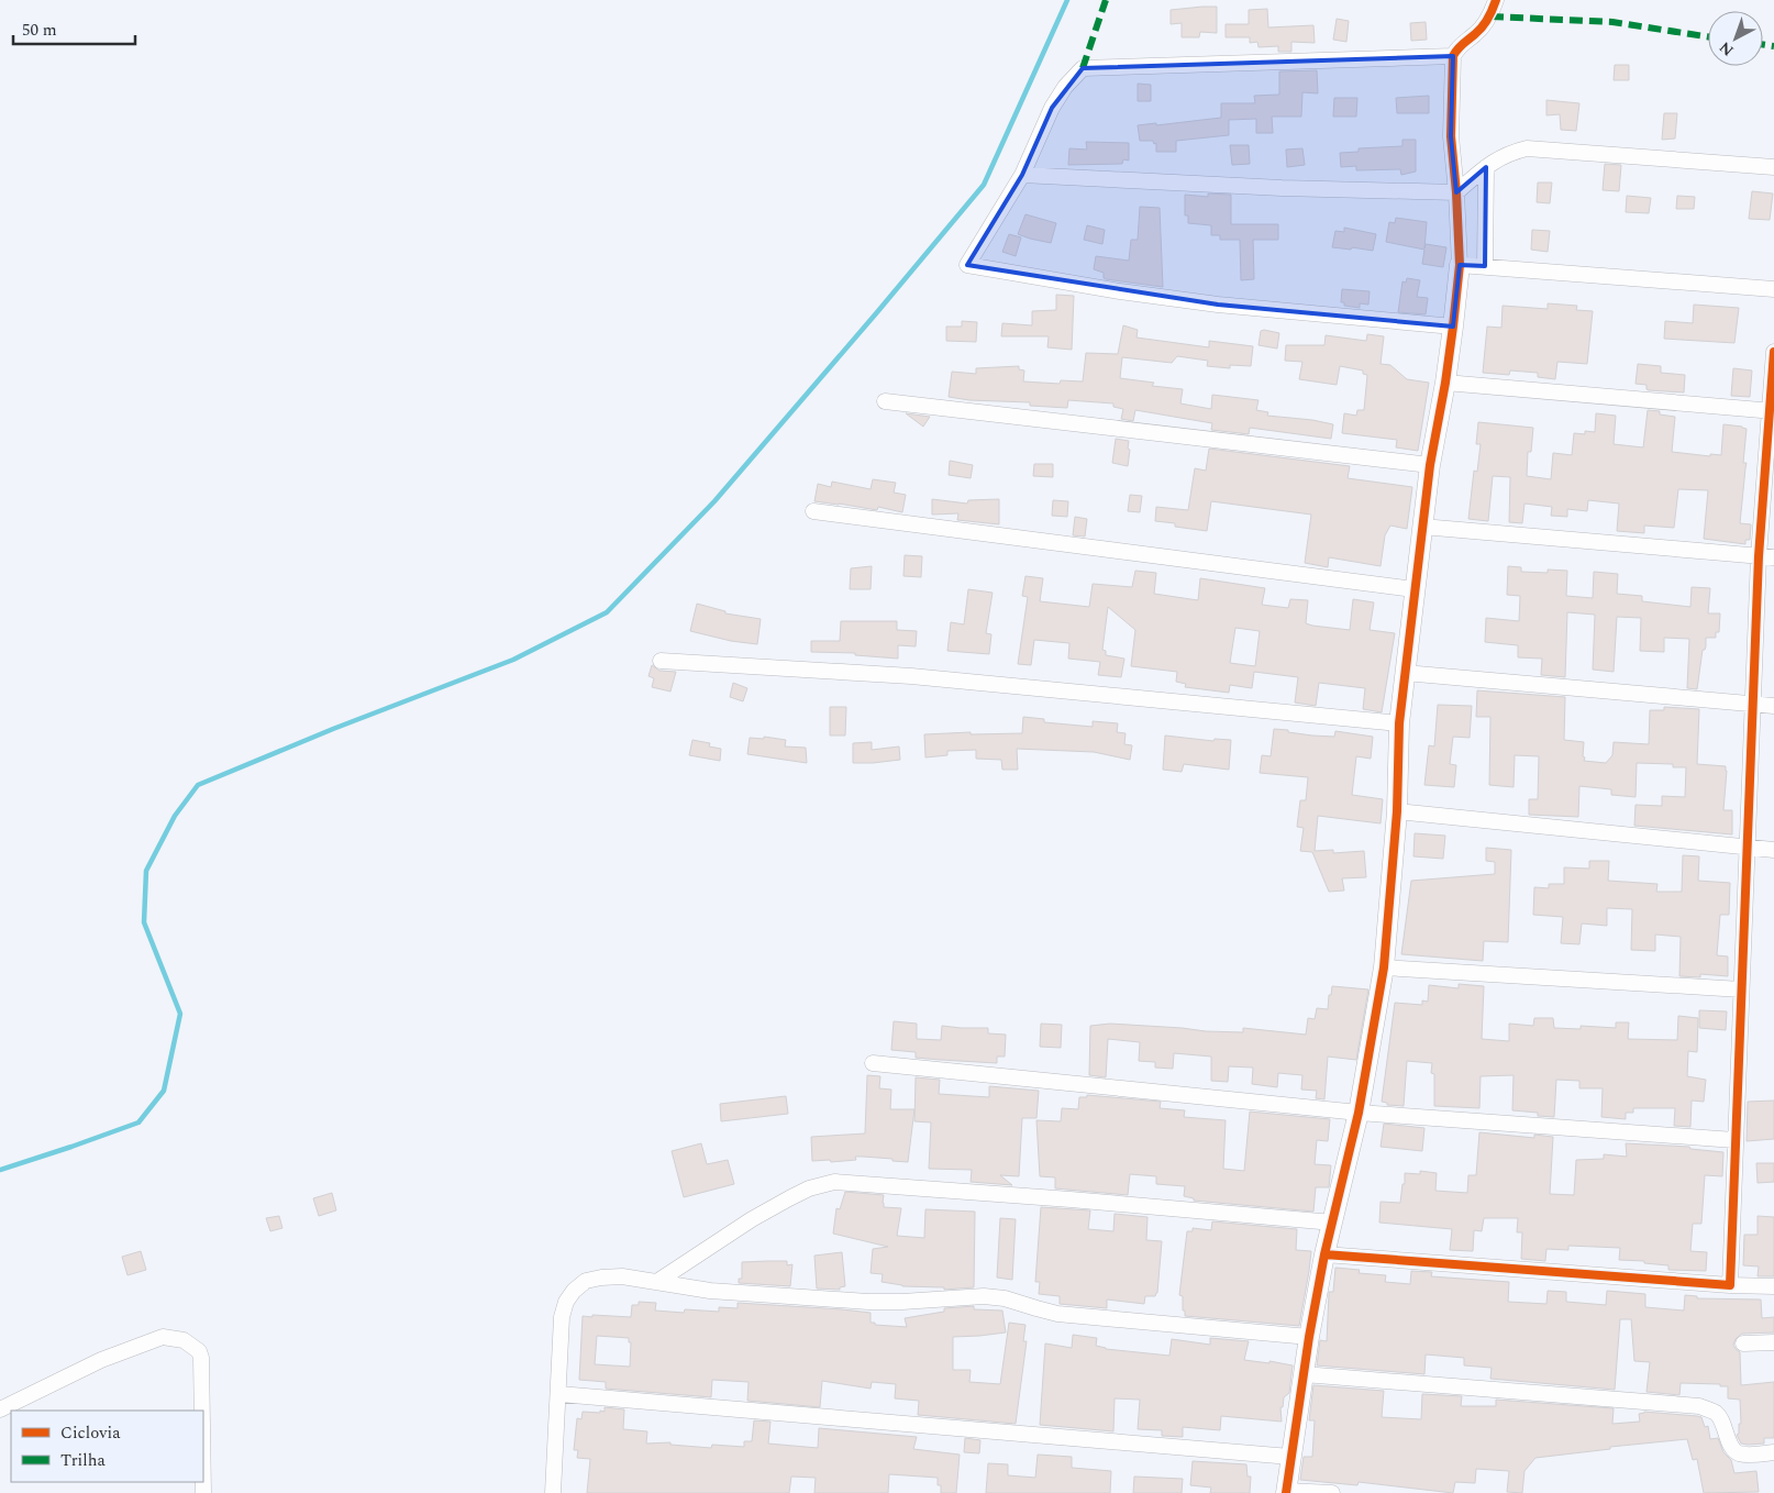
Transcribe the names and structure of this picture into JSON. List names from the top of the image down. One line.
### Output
{"legend":["Ciclovia","Trilha"],"scale_bar":"50 m","north":"bottom left"}
